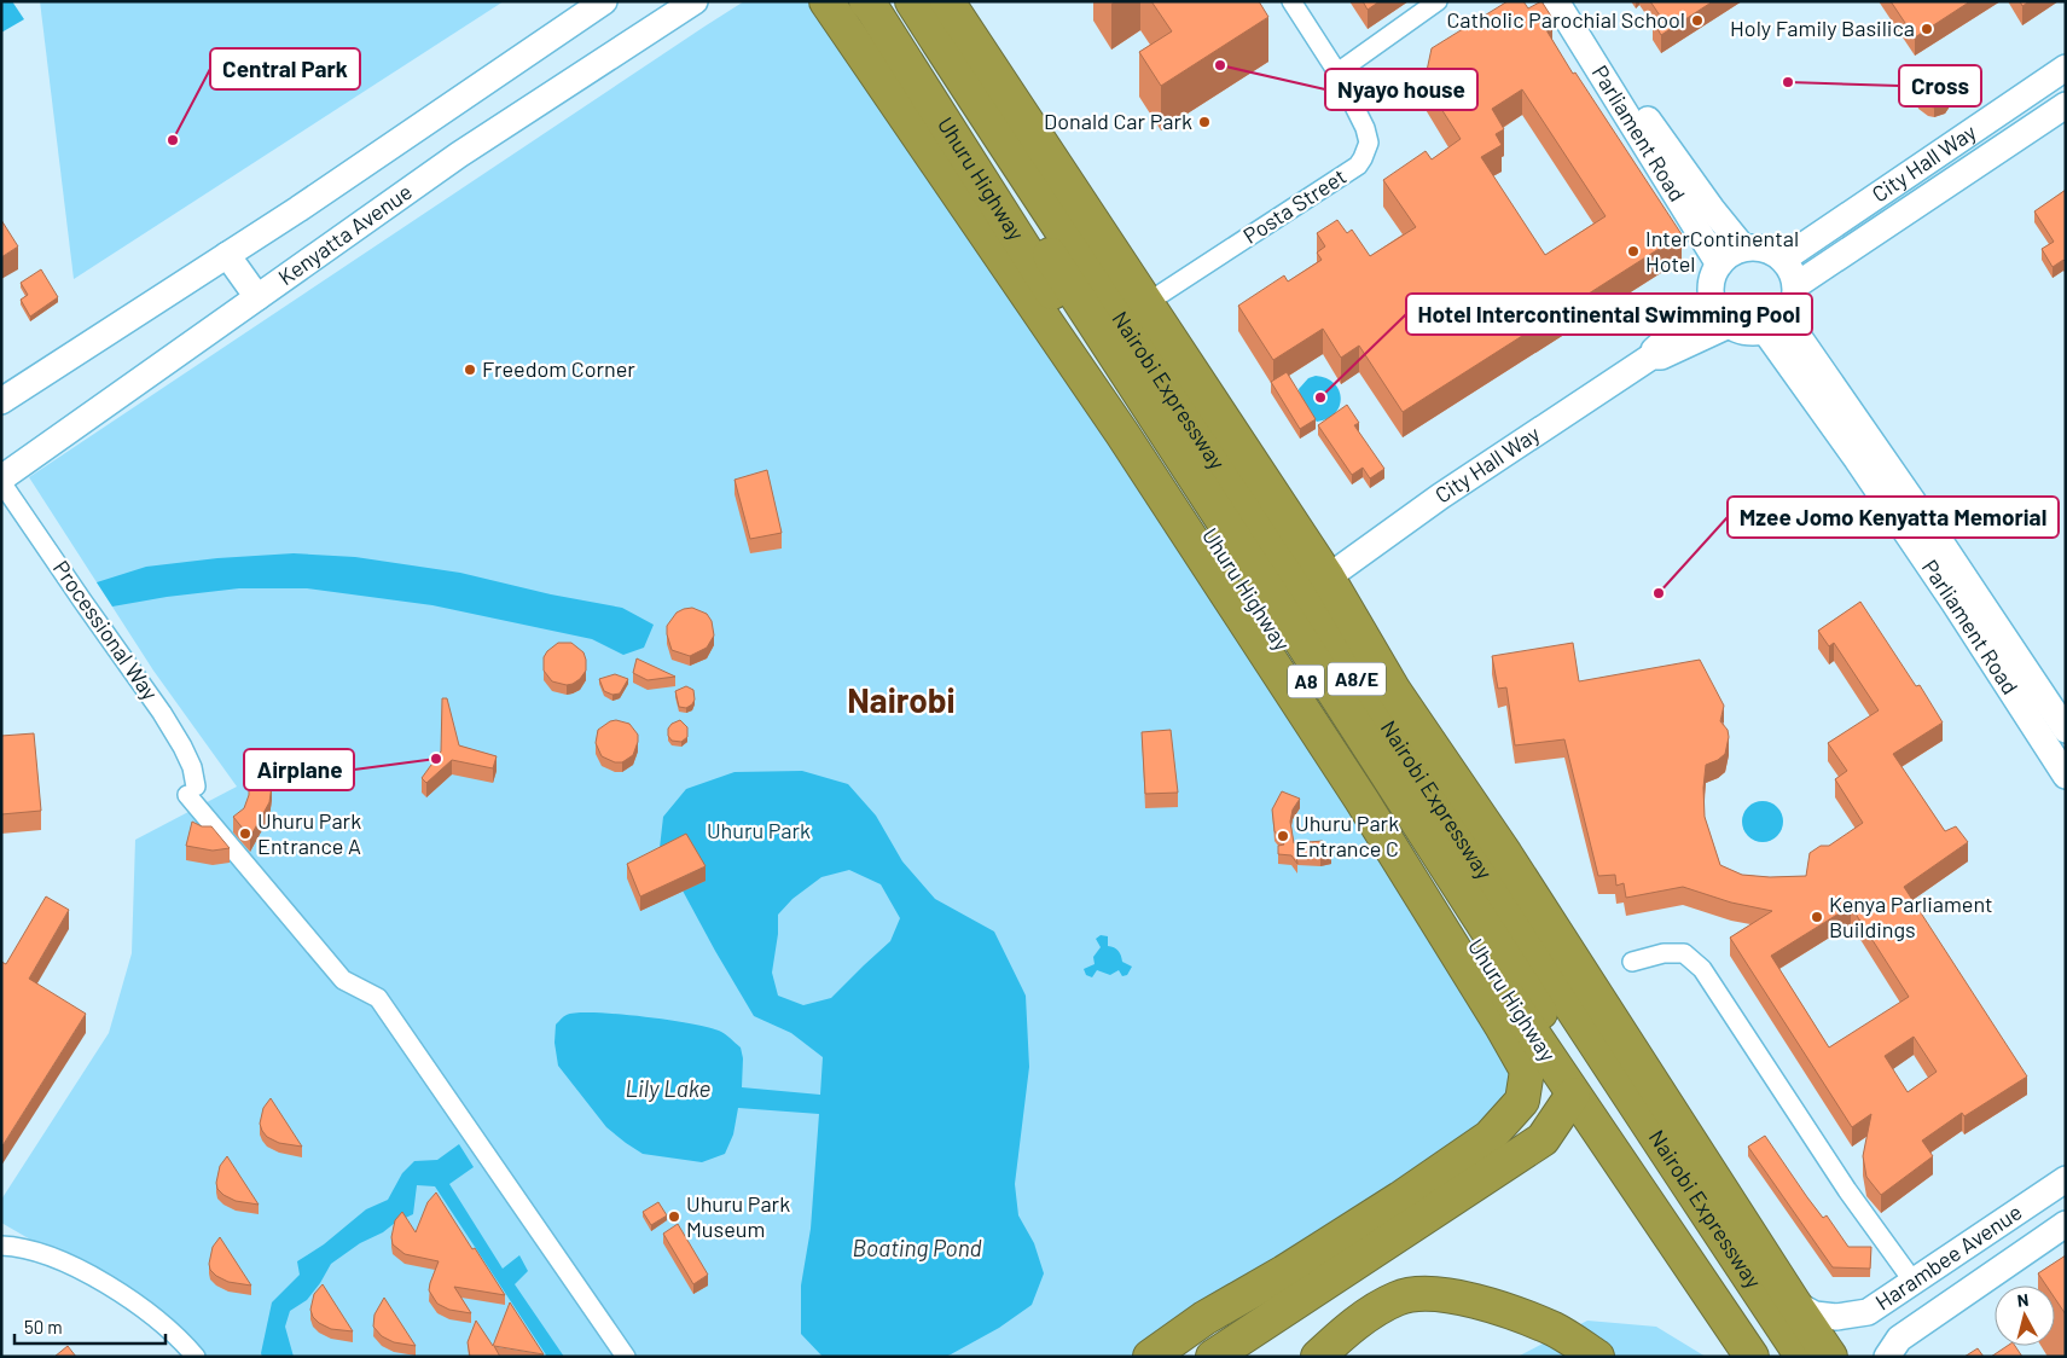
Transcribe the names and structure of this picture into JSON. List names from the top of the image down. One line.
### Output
{"streets":{"highway":["Uhuru Highway","Nairobi Expressway","A8/E","A8"],"street":["Parliament Road","City Hall Way","Posta Street","Kenyatta Avenue","Processional Way","Harambee Avenue"]},"crossings":[["Parliament Road","City Hall Way"],["Kenyatta Avenue","Processional Way"]],"districts":["Nairobi"],"water":["Lily Lake","Boating Pond"],"parks":["Uhuru Park"],"places":["Catholic Parochial School","Holy Family Basilica","Nyayo house","Cross","Donald Car Park","Central Park","InterContinental Hotel","Freedom Corner","Hotel Intercontinental Swimming Pool","Mzee Jomo Kenyatta Memorial","Airplane","Uhuru Park Entrance A","Uhuru Park Entrance C","Kenya Parliament Buildings","Uhuru Park Museum"],"scale_bar":"50 m","north":"top"}
